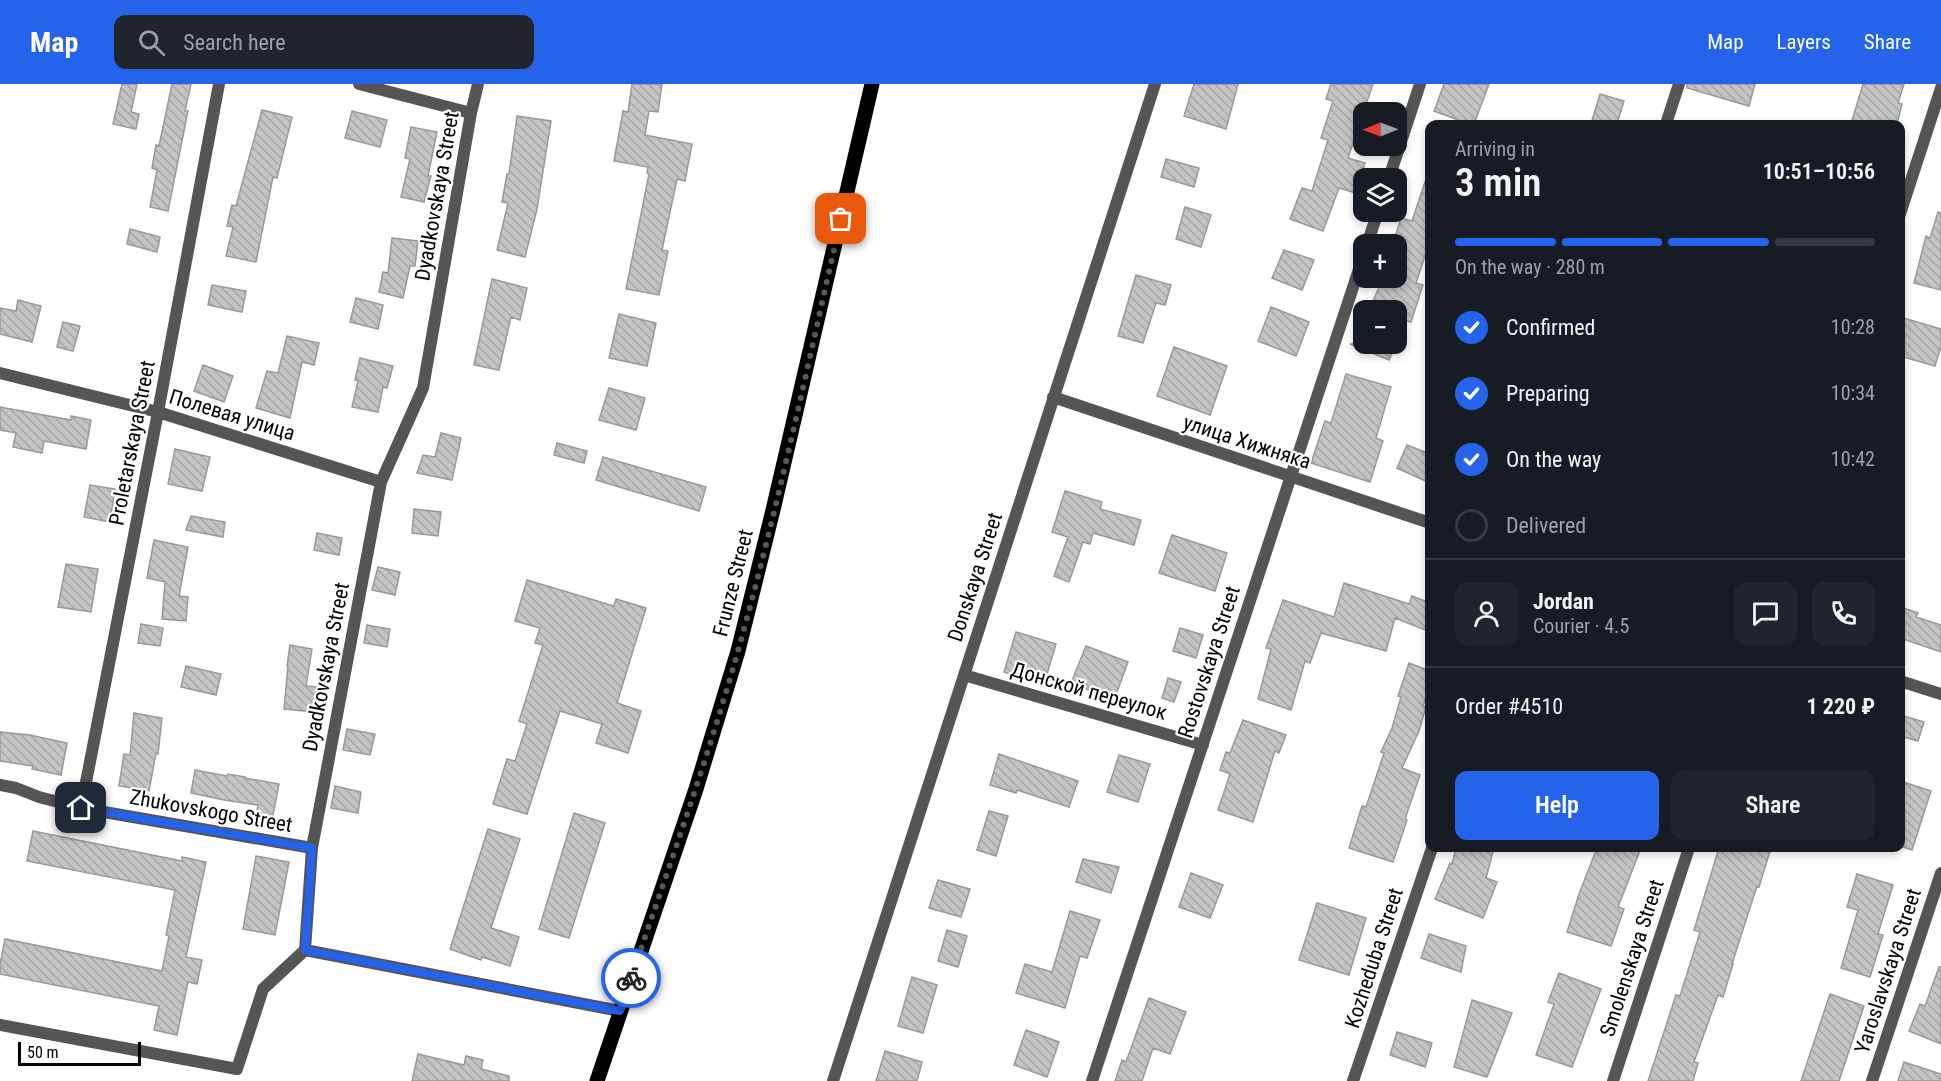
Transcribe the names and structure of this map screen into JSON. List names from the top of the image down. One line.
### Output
{"streets":{"main road":["Frunze Street"],"street":["Dyadkovskaya Street","Полевая улица","улица Хижняка","Proletarskaya Street","Donskaya Street","Rostovskaya Street","Донской переулок","Zhukovskogo Street","Kozheduba Street","Smolenskaya Street","Yaroslavskaya Street"]},"crossings":[["Dyadkovskaya Street","Полевая улица"],["Dyadkovskaya Street","Zhukovskogo Street"],["Полевая улица","Proletarskaya Street"],["улица Хижняка","Donskaya Street"],["улица Хижняка","Rostovskaya Street"],["Proletarskaya Street","Zhukovskogo Street"],["Donskaya Street","Донской переулок"],["Rostovskaya Street","Донской переулок"]],"scale_bar":"50 m","north":"left","page":{"header":"Map","search":"Search here","nav":["Map","Layers","Share"],"map_buttons":["+","−"],"heading":["3 min","Arriving in","10:51–10:56"],"panel":["Jordan","Courier · 4.5","Order #4510","1 220 ₽"],"bar":"On the way · 280 m","list":[["Confirmed","10:28"],["Preparing","10:34"],["On the way","10:42"],"Delivered"],"buttons":["Help","Share"],"scale":"50 m"}}
